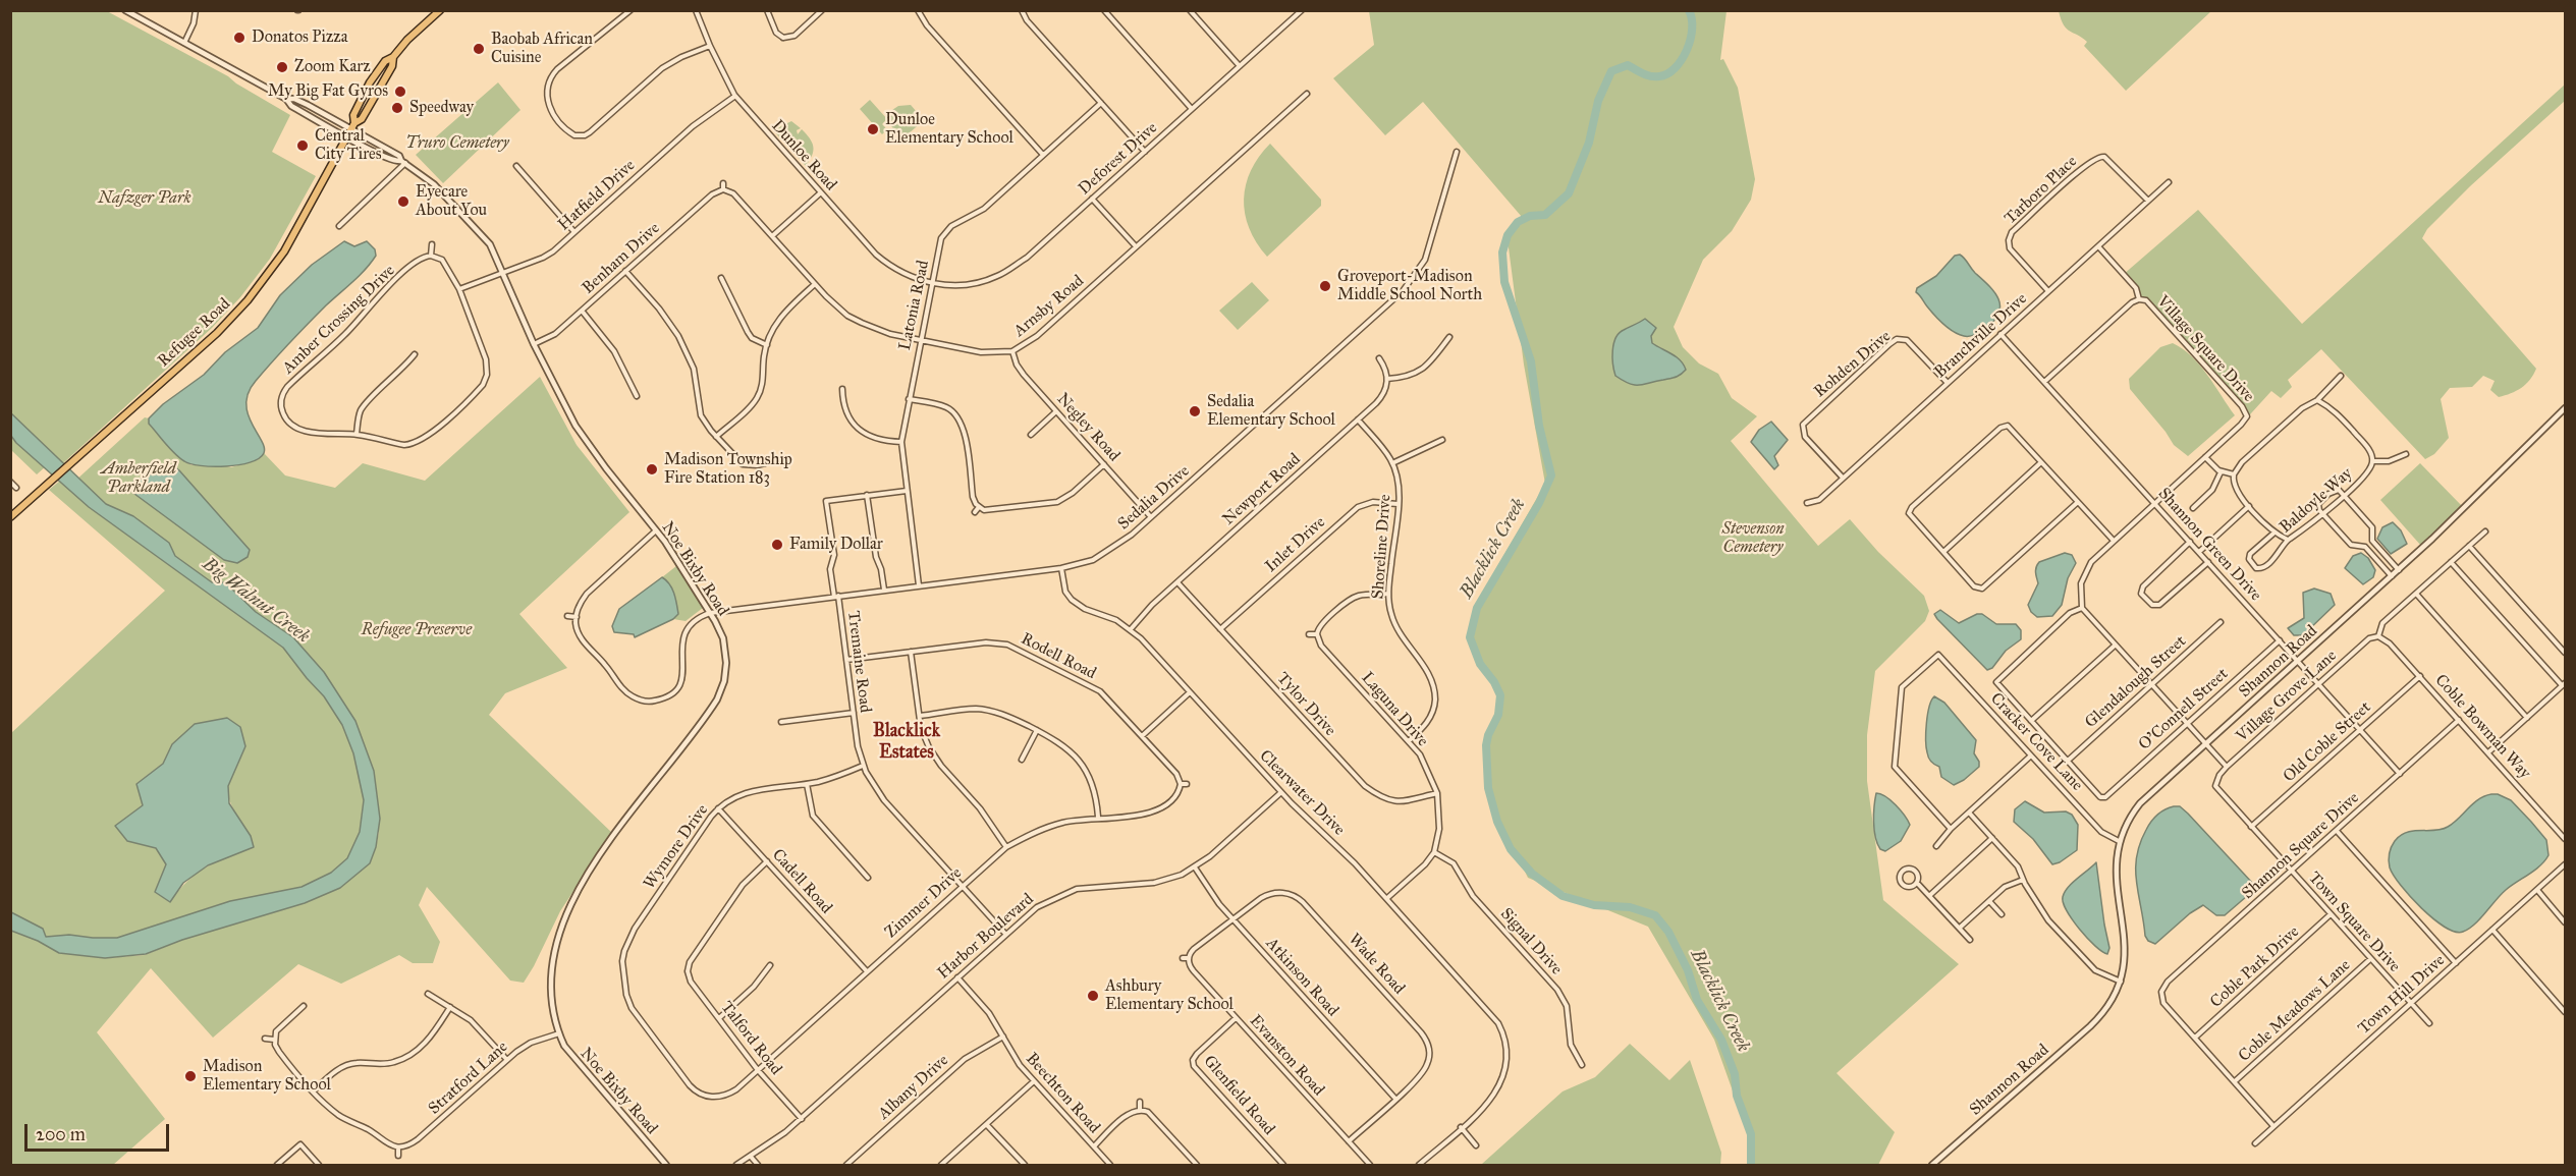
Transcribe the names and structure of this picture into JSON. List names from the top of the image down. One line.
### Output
{"streets":{"main road":["Refugee Road"],"street":["Dunloe Road","Deforest Drive","Tarboro Place","Hatfield Drive","Benham Drive","Latonia Road","Arnsby Road","Amber Crossing Drive","Branchville Drive","Village Square Drive","Rohden Drive","Negley Road","Newport Road","Sedalia Drive","Baldoyle Way","Inlet Drive","Shannon Green Drive","Shoreline Drive","Noe Bixby Road","Rodell Road","Tremaine Road","Shannon Road","Glendalough Street","Village Grove Lane","Tylor Drive","Laguna Drive","O'Connell Street","Coble Bowman Way","Cracker Cove Lane","Old Coble Street","Clearwater Drive","Shannon Square Drive","Wymore Drive","Cadell Road","Zimmer Drive","Town Square Drive","Harbor Boulevard","Signal Drive","Wade Road","Coble Park Drive","Atkinson Road","Town Hill Drive","Coble Meadows Lane","Talford Road","Evanston Road","Stratford Lane","Albany Drive","Beechton Road","Glenfield Road"]},"crossings":[["Dunloe Road","Deforest Drive"],["Dunloe Road","Hatfield Drive"],["Dunloe Road","Latonia Road"],["Deforest Drive","Latonia Road"],["Tarboro Place","Branchville Drive"],["Hatfield Drive","Noe Bixby Road"],["Benham Drive","Arnsby Road"],["Benham Drive","Noe Bixby Road"],["Latonia Road","Arnsby Road"],["Latonia Road","Sedalia Drive"],["Arnsby Road","Negley Road"],["Refugee Road","Noe Bixby Road"],["Branchville Drive","Village Square Drive"],["Branchville Drive","Rohden Drive"],["Branchville Drive","Shannon Green Drive"],["Negley Road","Sedalia Drive"],["Newport Road","Shoreline Drive"],["Newport Road","Tylor Drive"],["Newport Road","Clearwater Drive"],["Sedalia Drive","Noe Bixby Road"],["Sedalia Drive","Tremaine Road"],["Sedalia Drive","Clearwater Drive"],["Inlet Drive","Shoreline Drive"],["Inlet Drive","Tylor Drive"],["Shannon Green Drive","Shannon Road"],["Shannon Green Drive","Village Grove Lane"],["Shannon Green Drive","O'Connell Street"],["Shannon Green Drive","Old Coble Street"],["Shannon Green Drive","Shannon Square Drive"],["Shoreline Drive","Laguna Drive"],["Noe Bixby Road","Stratford Lane"],["Rodell Road","Tremaine Road"],["Rodell Road","Zimmer Drive"],["Tremaine Road","Wymore Drive"],["Tremaine Road","Zimmer Drive"],["Tremaine Road","Harbor Boulevard"],["Shannon Road","Cracker Cove Lane"],["Glendalough Street","O'Connell Street"],["Village Grove Lane","Coble Bowman Way"],["Village Grove Lane","Town Square Drive"],["Tylor Drive","Laguna Drive"],["Laguna Drive","Signal Drive"],["Coble Bowman Way","Old Coble Street"],["Coble Bowman Way","Shannon Square Drive"],["Old Coble Street","Town Square Drive"],["Clearwater Drive","Harbor Boulevard"],["Shannon Square Drive","Town Square Drive"],["Shannon Square Drive","Coble Park Drive"],["Wymore Drive","Cadell Road"],["Wymore Drive","Zimmer Drive"],["Cadell Road","Zimmer Drive"],["Cadell Road","Talford Road"],["Zimmer Drive","Talford Road"],["Town Square Drive","Coble Park Drive"],["Town Square Drive","Town Hill Drive"],["Town Square Drive","Coble Meadows Lane"],["Harbor Boulevard","Atkinson Road"],["Harbor Boulevard","Talford Road"],["Harbor Boulevard","Beechton Road"],["Wade Road","Atkinson Road"],["Evanston Road","Glenfield Road"],["Albany Drive","Beechton Road"]],"districts":["Blacklick Estates"],"water":["Blacklick Creek","Big Walnut Creek"],"parks":["Truro Cemetery","Nafzger Park","Amberfield Parkland","Stevenson Cemetery","Refugee Preserve"],"places":["Donatos Pizza","Baobab African Cuisine","Zoom Karz","My Big Fat Gyros","Speedway","Dunloe Elementary School","Central City Tires","Eyecare About You","Groveport-Madison Middle School North","Sedalia Elementary School","Madison Township Fire Station 183","Family Dollar","Ashbury Elementary School","Madison Elementary School"],"scale_bar":"200 m"}
